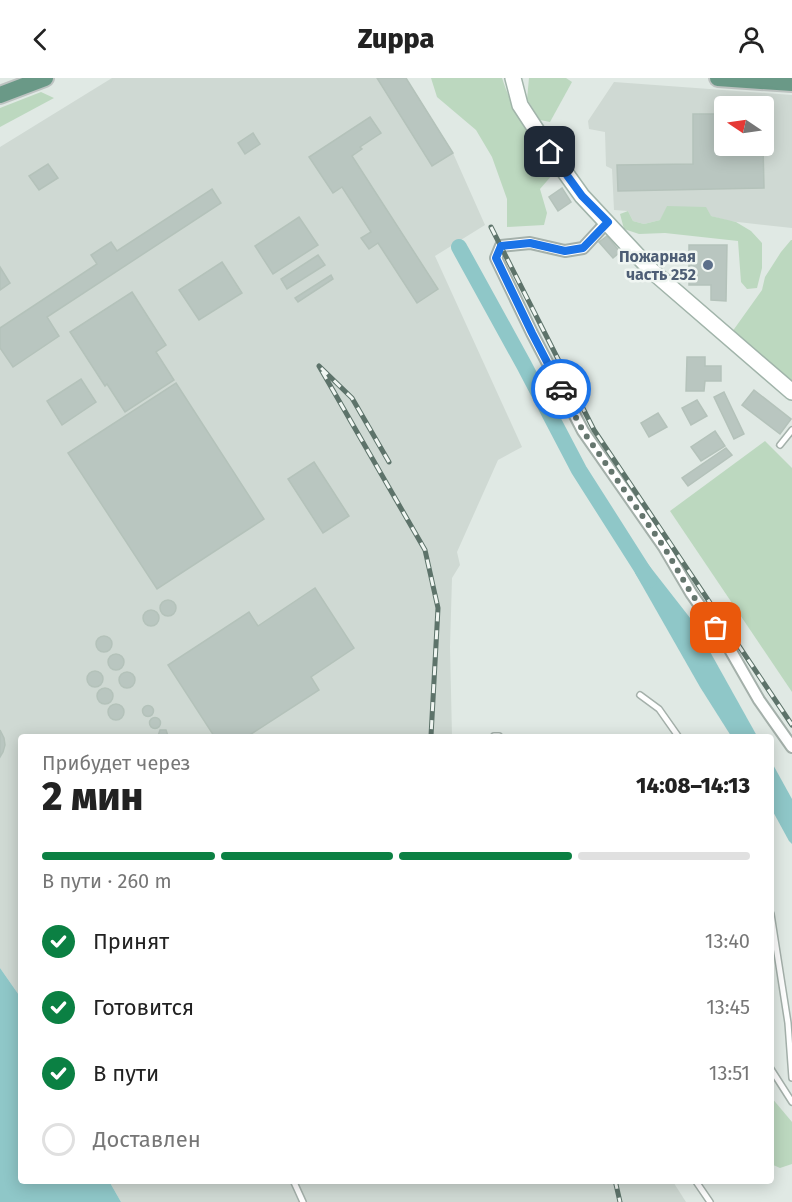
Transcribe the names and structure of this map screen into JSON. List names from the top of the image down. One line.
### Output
{"places":["Пожарная часть 252"],"north":"left","page":{"header":"Zuppa","heading":["2 мин","Прибудет через","14:08–14:13"],"bar":"В пути · 260 m","list":[["Принят","13:40"],["Готовится","13:45"],["В пути","13:51"],"Доставлен"]}}
